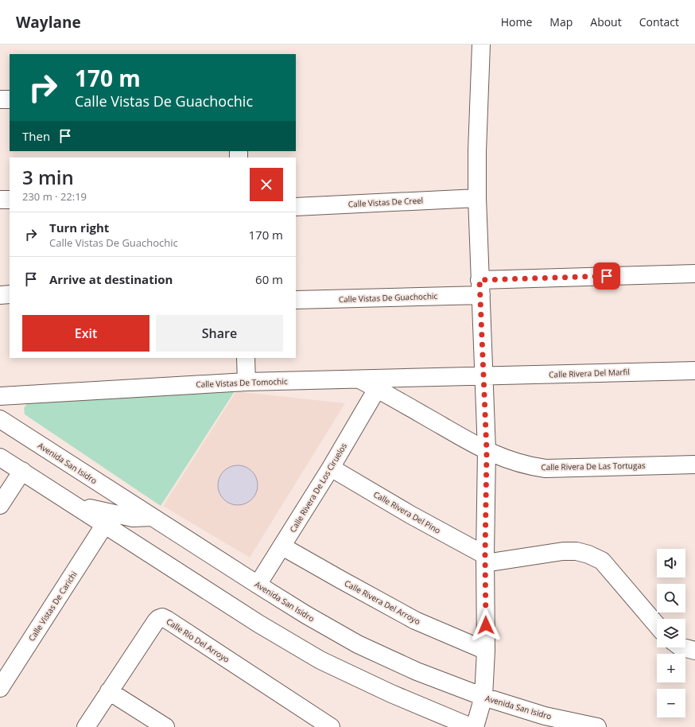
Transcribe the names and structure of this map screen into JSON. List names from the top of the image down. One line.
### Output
{"streets":{"street":["Calle Vistas De Creel","Calle Vistas De Guachochic","Calle Rivera Del Marfil","Calle Vistas De Tomochic","Avenida San Isidro","Calle Rivera De Las Tortugas","Calle Rivera De Los Ciruelos","Calle Rivera Del Pino","Calle Rivera Del Arroyo","Calle Vistas De Carichi","Calle Río Del Arroyo"]},"crossings":[["Calle Rivera Del Marfil","Calle Vistas De Tomochic"],["Calle Vistas De Tomochic","Calle Rivera De Las Tortugas"],["Avenida San Isidro","Calle Rivera De Los Ciruelos"],["Calle Rivera De Las Tortugas","Calle Rivera De Los Ciruelos"],["Calle Rivera De Los Ciruelos","Calle Rivera Del Pino"],["Calle Rivera De Los Ciruelos","Calle Rivera Del Arroyo"]],"page":{"header":"Waylane","nav":["Home","Map","About","Contact"],"turn":["170 m","Calle Vistas De Guachochic"],"then":"Then","heading":["3 min","230 m · 22:19"],"list":[{"name":"Turn right","note":"Calle Vistas De Guachochic","value":"170 m"},{"name":"Arrive at destination","value":"60 m"}],"buttons":["Exit","Share"],"map_buttons":["+","−"]}}
